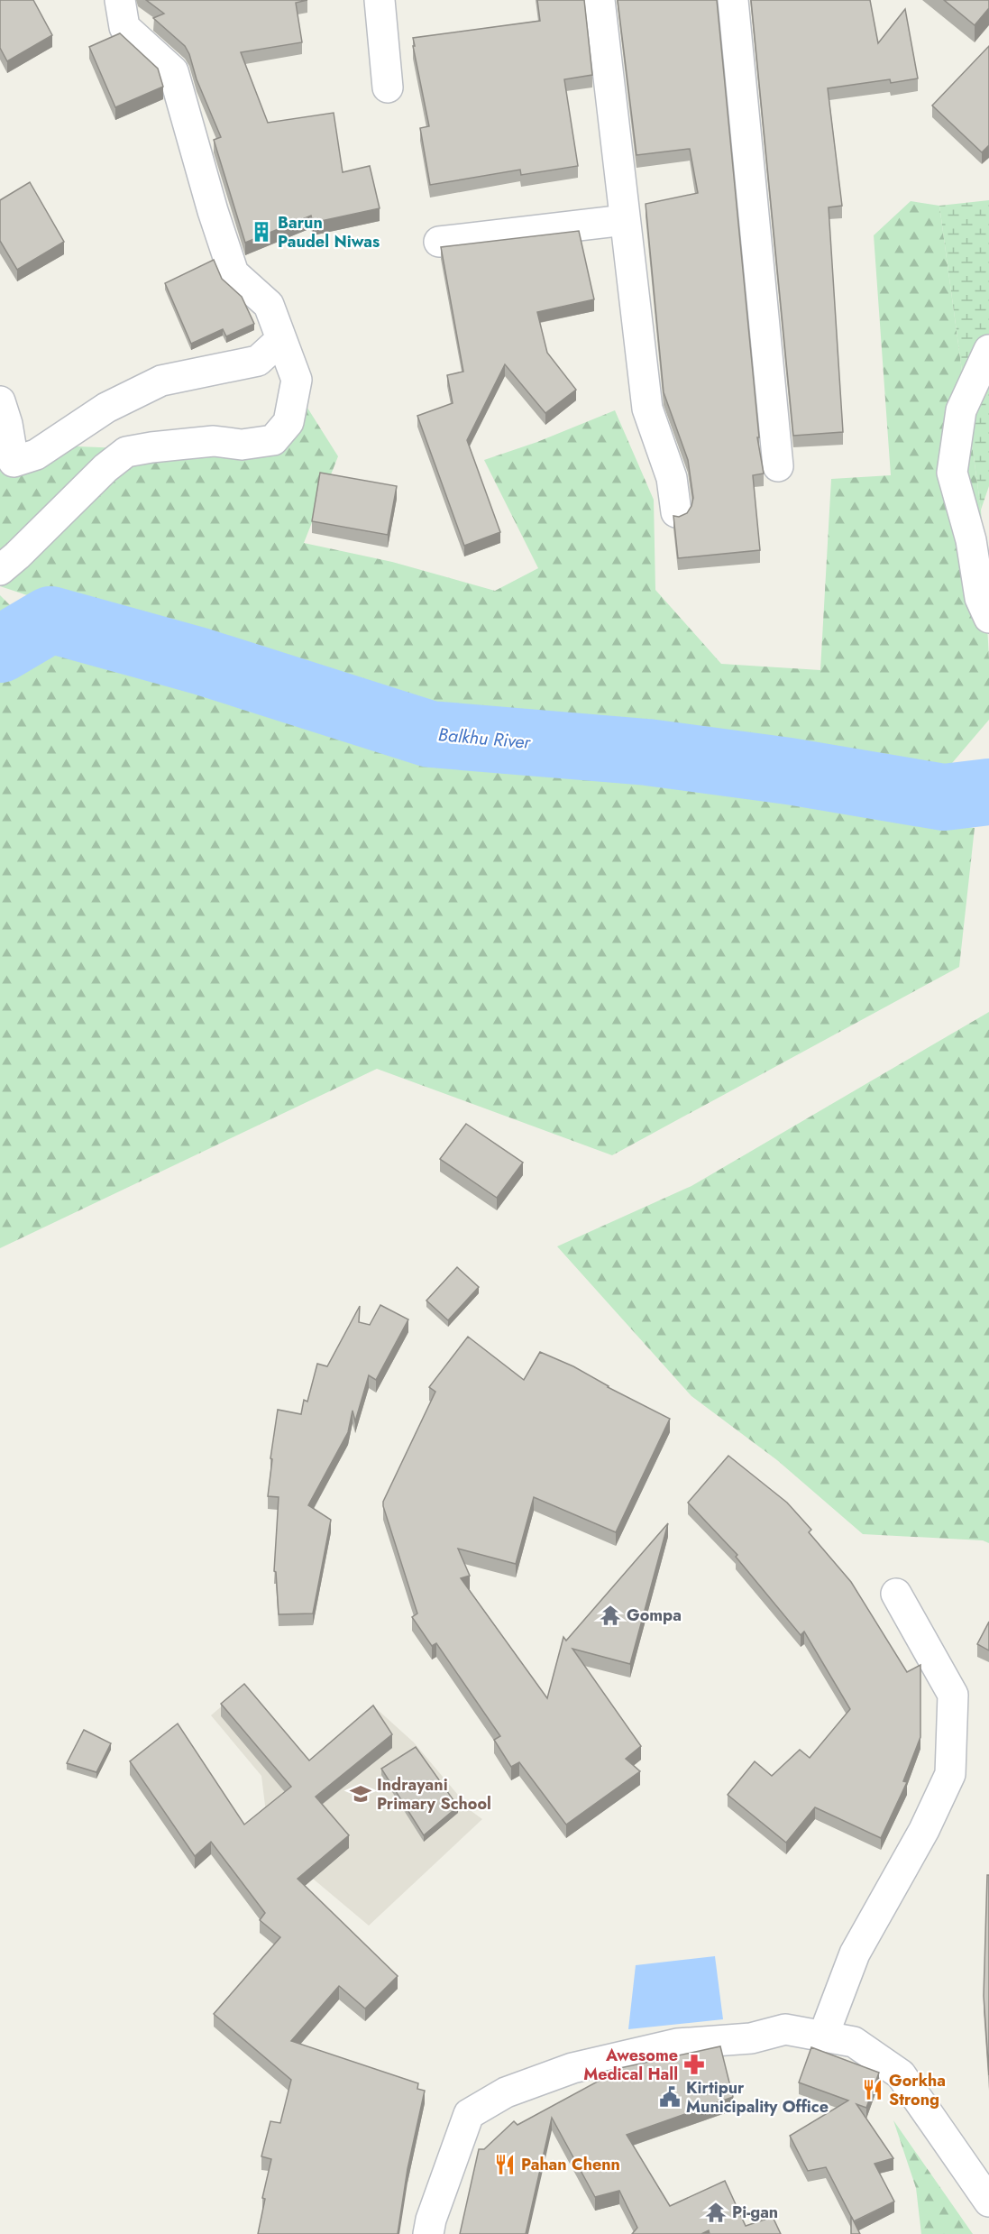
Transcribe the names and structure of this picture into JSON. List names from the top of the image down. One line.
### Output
{"water":["Balkhu River"],"places":{"building":["Barun Paudel Niwas"],"temple":["Gompa","Pi-gan"],"school or university":["Indrayani Primary School"],"pharmacy":["Awesome Medical Hall"],"restaurant":["Gorkha Strong","Pahan Chenn"],"public building":["Kirtipur Municipality Office"]}}
